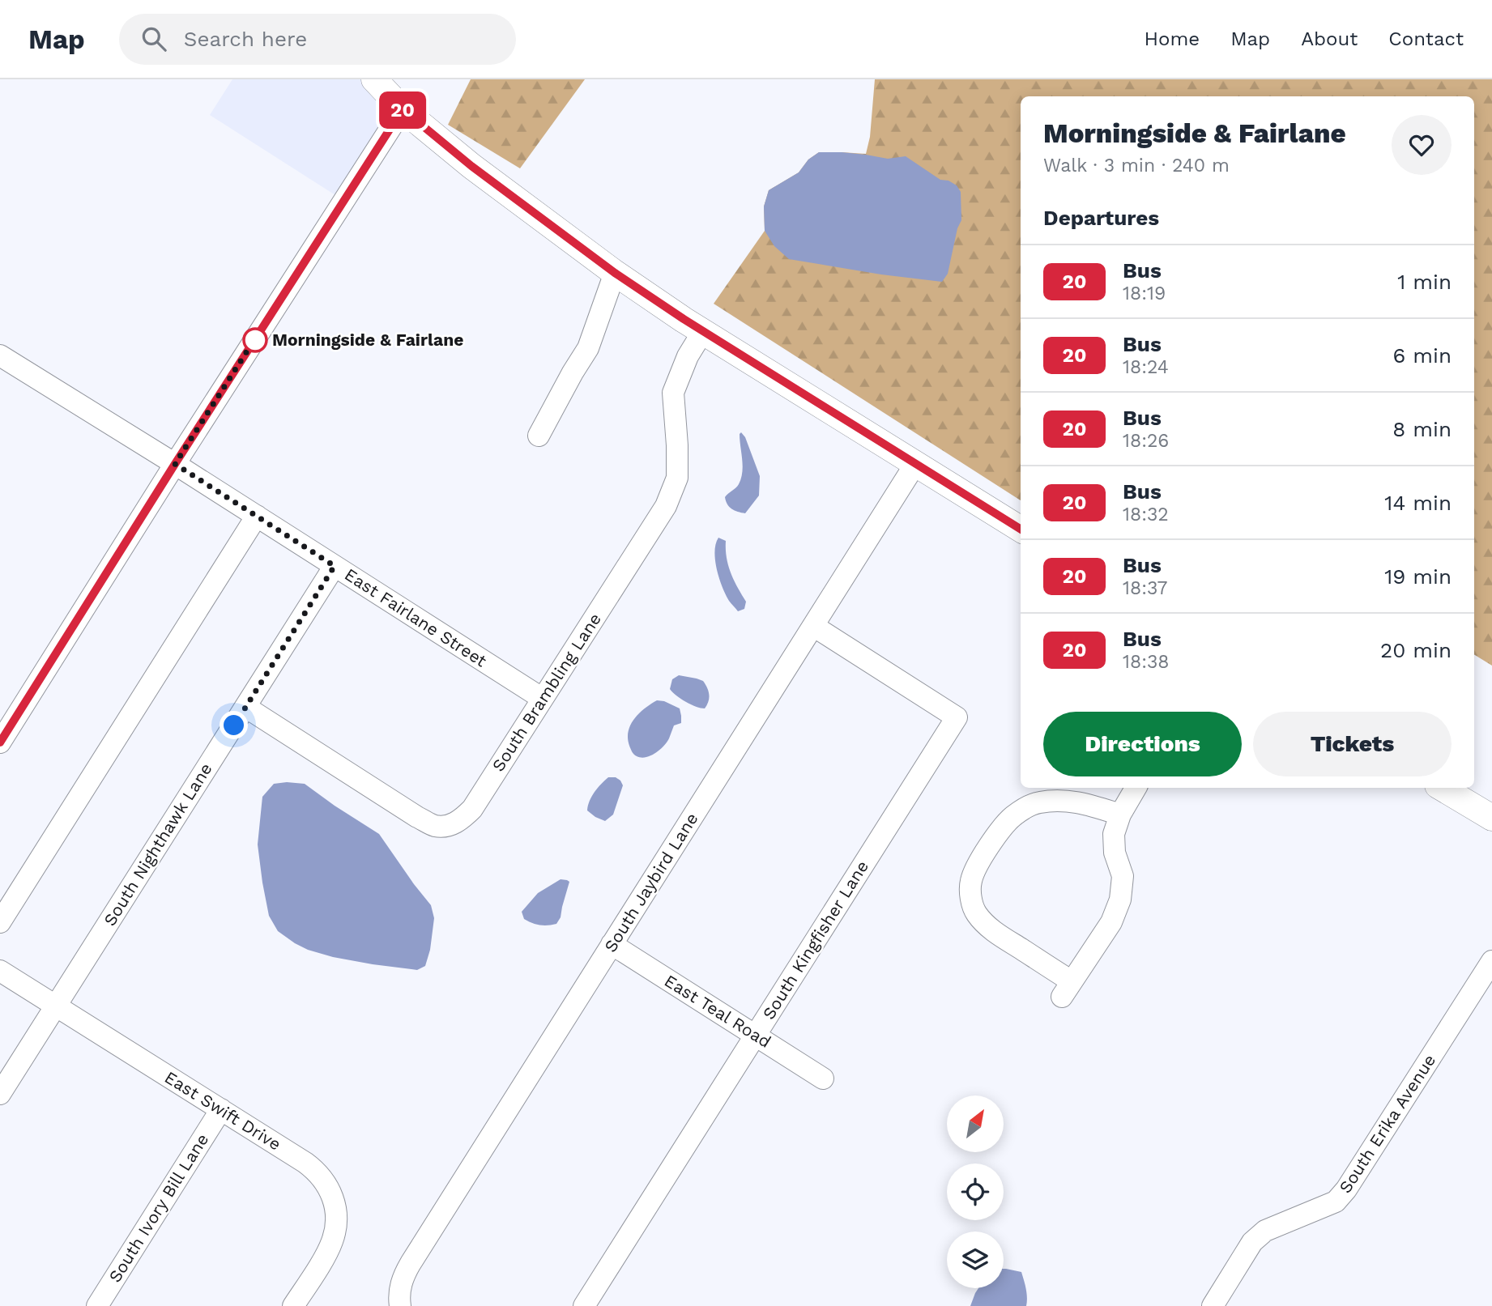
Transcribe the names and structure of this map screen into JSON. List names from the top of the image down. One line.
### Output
{"streets":{"street":["East Fairlane Street","South Brambling Lane","South Nighthawk Lane","South Jaybird Lane","South Kingfisher Lane","East Teal Road","East Swift Drive","South Erika Avenue","South Ivory Bill Lane"]},"crossings":[["East Fairlane Street","South Brambling Lane"],["East Fairlane Street","South Nighthawk Lane"],["South Brambling Lane","South Nighthawk Lane"],["South Nighthawk Lane","East Swift Drive"],["South Jaybird Lane","South Kingfisher Lane"],["South Jaybird Lane","East Teal Road"],["South Kingfisher Lane","East Teal Road"],["East Swift Drive","South Ivory Bill Lane"]],"places":["Morningside & Fairlane"],"lines":["bus line 20"],"north":"top right","page":{"header":"Map","search":"Search here","nav":["Home","Map","About","Contact"],"on_map":"20","heading":[["Morningside & Fairlane","Walk · 3 min · 240 m"],"Departures"],"list":[{"mark":"20","name":"Bus","note":"18:19","value":"1 min"},{"mark":"20","name":"Bus","note":"18:24","value":"6 min"},{"mark":"20","name":"Bus","note":"18:26","value":"8 min"},{"mark":"20","name":"Bus","note":"18:32","value":"14 min"},{"mark":"20","name":"Bus","note":"18:37","value":"19 min"},{"mark":"20","name":"Bus","note":"18:38","value":"20 min"}],"buttons":["Directions","Tickets"]}}
